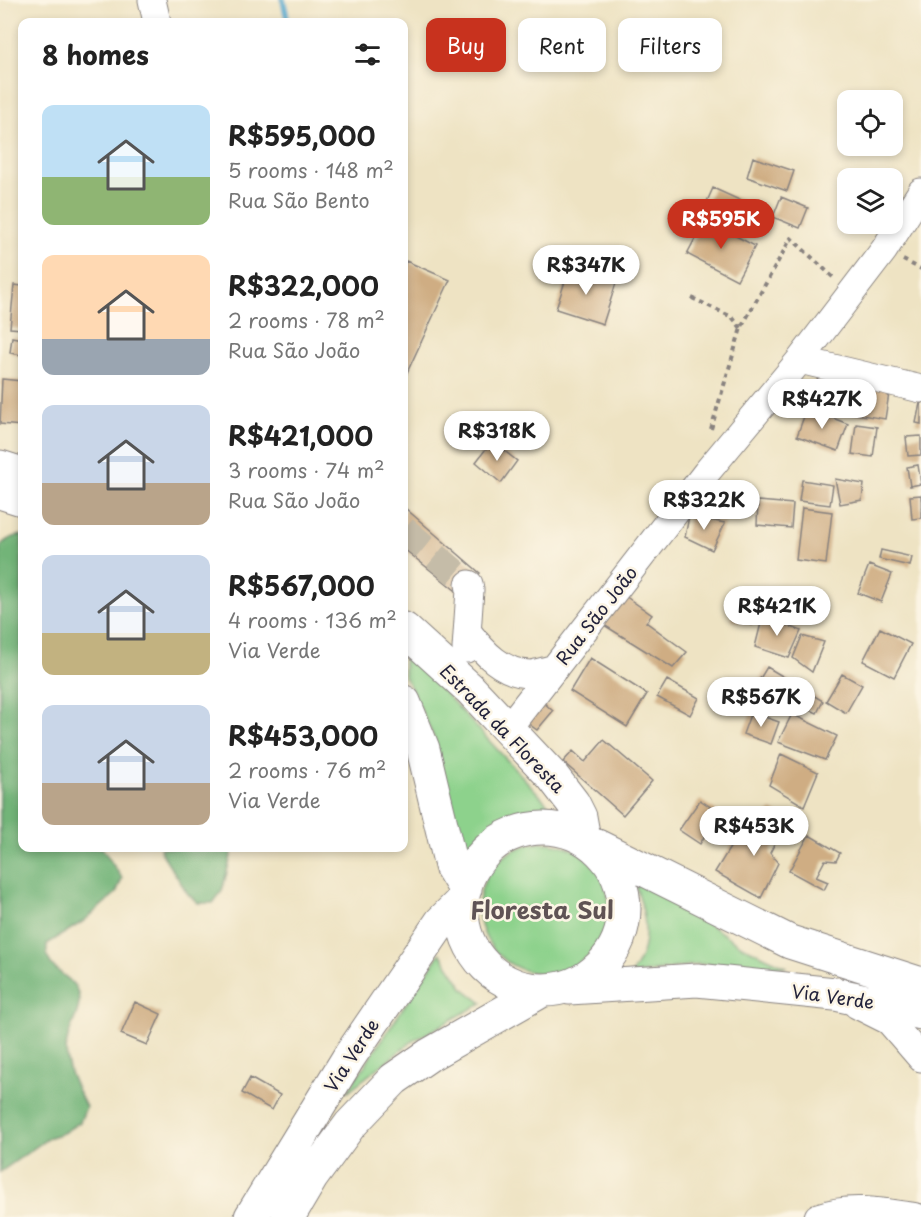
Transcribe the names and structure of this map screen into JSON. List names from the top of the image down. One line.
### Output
{"streets":{"main road":["Estrada da Floresta","Via Verde"],"street":["Rua São João"]},"crossings":[["Rua São João","Estrada da Floresta"],["Estrada da Floresta","Via Verde"]],"districts":["Floresta Sul"],"page":{"chip":["Buy","Rent","Filters"],"heading":"8 homes","list":[{"name":"R$595,000","note":"5 rooms · 148 m² · Rua São Bento"},{"name":"R$322,000","note":"2 rooms · 78 m² · Rua São João"},{"name":"R$421,000","note":"3 rooms · 74 m² · Rua São João"},{"name":"R$567,000","note":"4 rooms · 136 m² · Via Verde"},{"name":"R$453,000","note":"2 rooms · 76 m² · Via Verde"}],"price":["R$595K","R$347K","R$427K","R$318K","R$322K","R$421K","R$567K","R$453K"]}}
